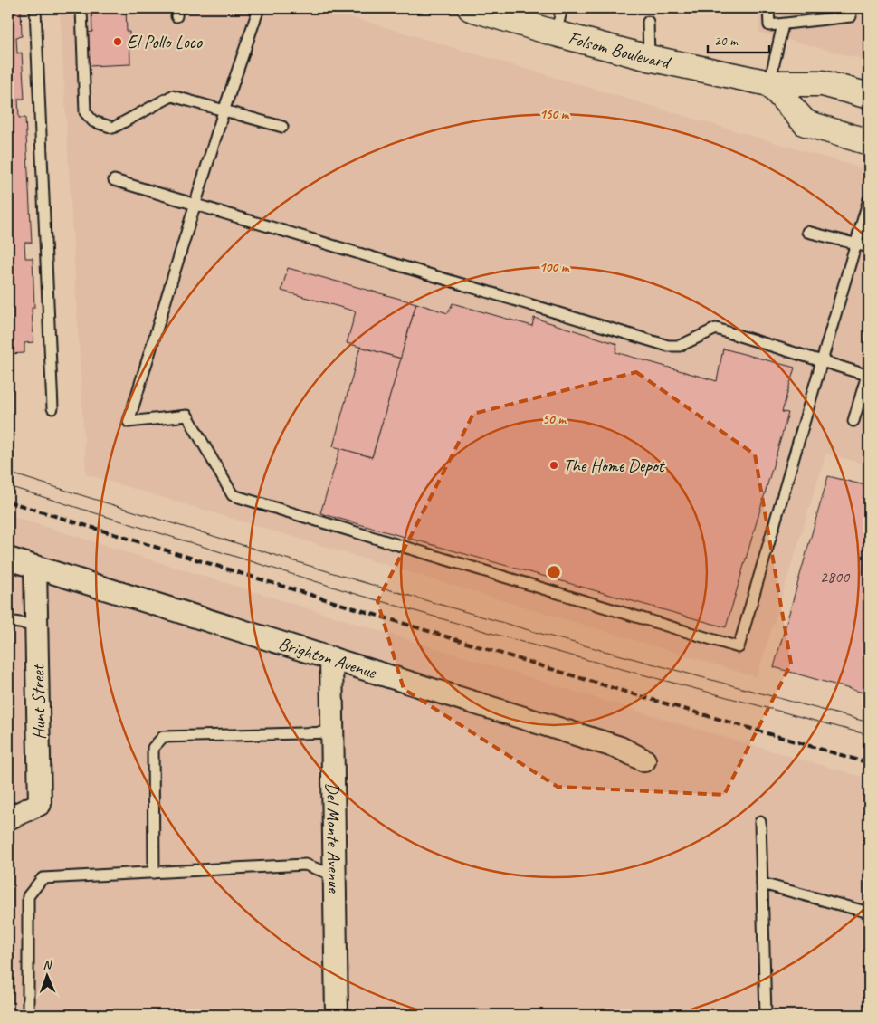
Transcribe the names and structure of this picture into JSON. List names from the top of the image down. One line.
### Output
{"streets":{"main road":["Folsom Boulevard"],"street":["Brighton Avenue","Hunt Street","Del Monte Avenue"]},"crossings":[["Brighton Avenue","Hunt Street"],["Brighton Avenue","Del Monte Avenue"]],"places":["El Pollo Loco","The Home Depot"],"house_numbers":["2800"],"scale_bar":"20 m","north":"top","rings":["150 m","100 m","50 m"]}
